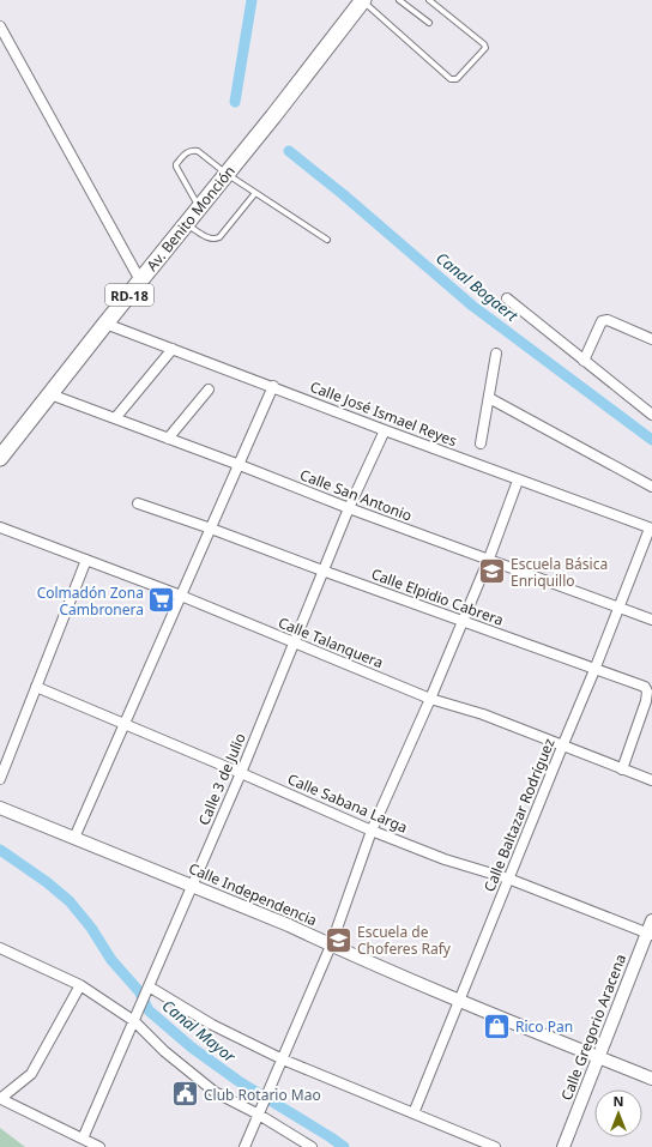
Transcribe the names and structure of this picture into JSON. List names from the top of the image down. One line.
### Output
{"streets":{"main road":["Av. Benito Monción","RD-18"],"street":["Calle José Ismael Reyes","Calle San Antonio","Calle Elpidio Cabrera","Calle Talanquera","Calle 3 de Julio","Calle Sabana Larga","Calle Baltazar Rodríguez","Calle Independencia","Calle Gregorio Aracena"]},"crossings":[["Av. Benito Monción","Calle José Ismael Reyes"],["Av. Benito Monción","Calle San Antonio"],["Calle José Ismael Reyes","Calle 3 de Julio"],["Calle José Ismael Reyes","Calle Baltazar Rodríguez"],["Calle San Antonio","Calle 3 de Julio"],["Calle San Antonio","Calle Baltazar Rodríguez"],["Calle Elpidio Cabrera","Calle Talanquera"],["Calle Elpidio Cabrera","Calle 3 de Julio"],["Calle Elpidio Cabrera","Calle Baltazar Rodríguez"],["Calle Talanquera","Calle 3 de Julio"],["Calle Talanquera","Calle Baltazar Rodríguez"],["Calle 3 de Julio","Calle Sabana Larga"],["Calle 3 de Julio","Calle Independencia"],["Calle Sabana Larga","Calle Baltazar Rodríguez"],["Calle Sabana Larga","Calle Gregorio Aracena"],["Calle Baltazar Rodríguez","Calle Independencia"],["Calle Independencia","Calle Gregorio Aracena"]],"water":["Canal Bogaert","Canal Mayor"],"places":{"school or university":["Escuela Básica Enriquillo","Escuela de Choferes Rafy"],"supermarket":["Colmadón Zona Cambronera"],"shop":["Rico Pan"],"public building":["Club Rotario Mao"]},"north":"top"}
